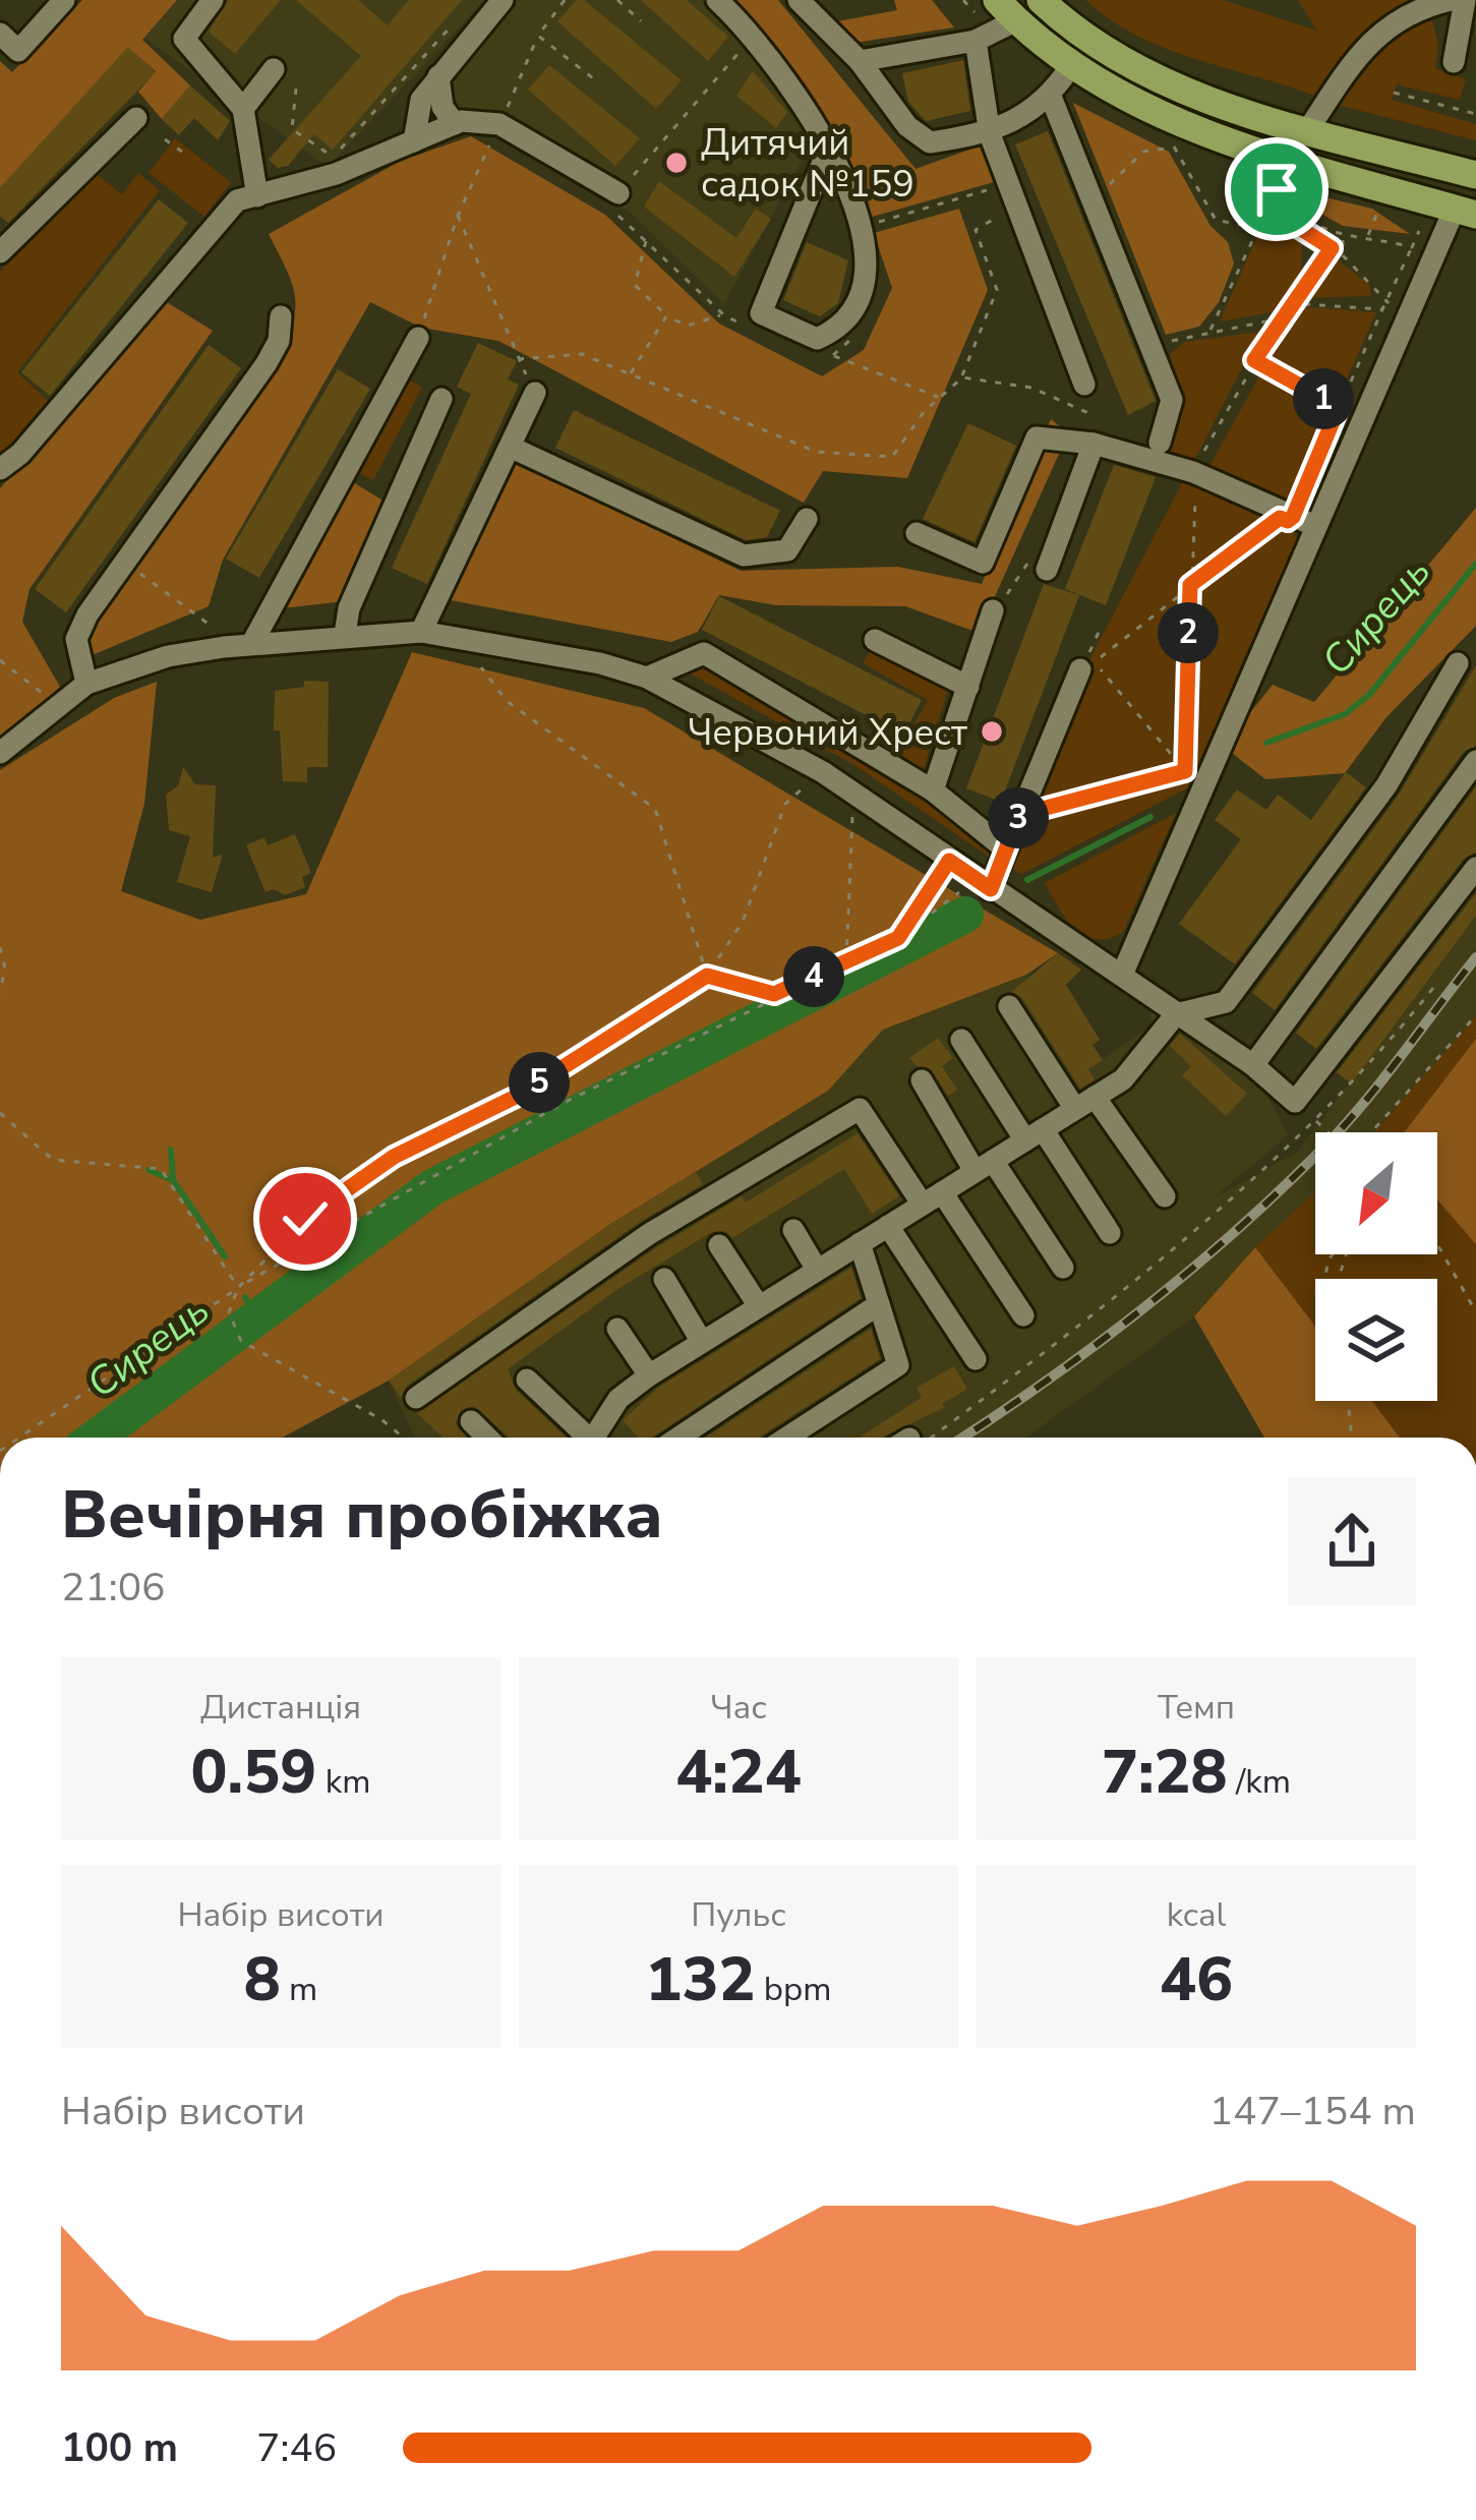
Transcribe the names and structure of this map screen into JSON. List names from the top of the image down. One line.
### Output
{"water":["Сирець"],"places":["Дитячий садок №159","Червоний Хрест"],"north":"bottom left","page":{"pins":["1","2","3","4","5"],"heading":["Вечірня пробіжка","21:06"],"stats":[["Дистанція","0.59 km"],["Час","4:24"],["Темп","7:28 /km"],["Набір висоти","8 m"],["Пульс","132 bpm"],["kcal","46"]],"chart":["Набір висоти","147–154 m"],"list":[{"name":"100 m","note":"7:46"}]}}
